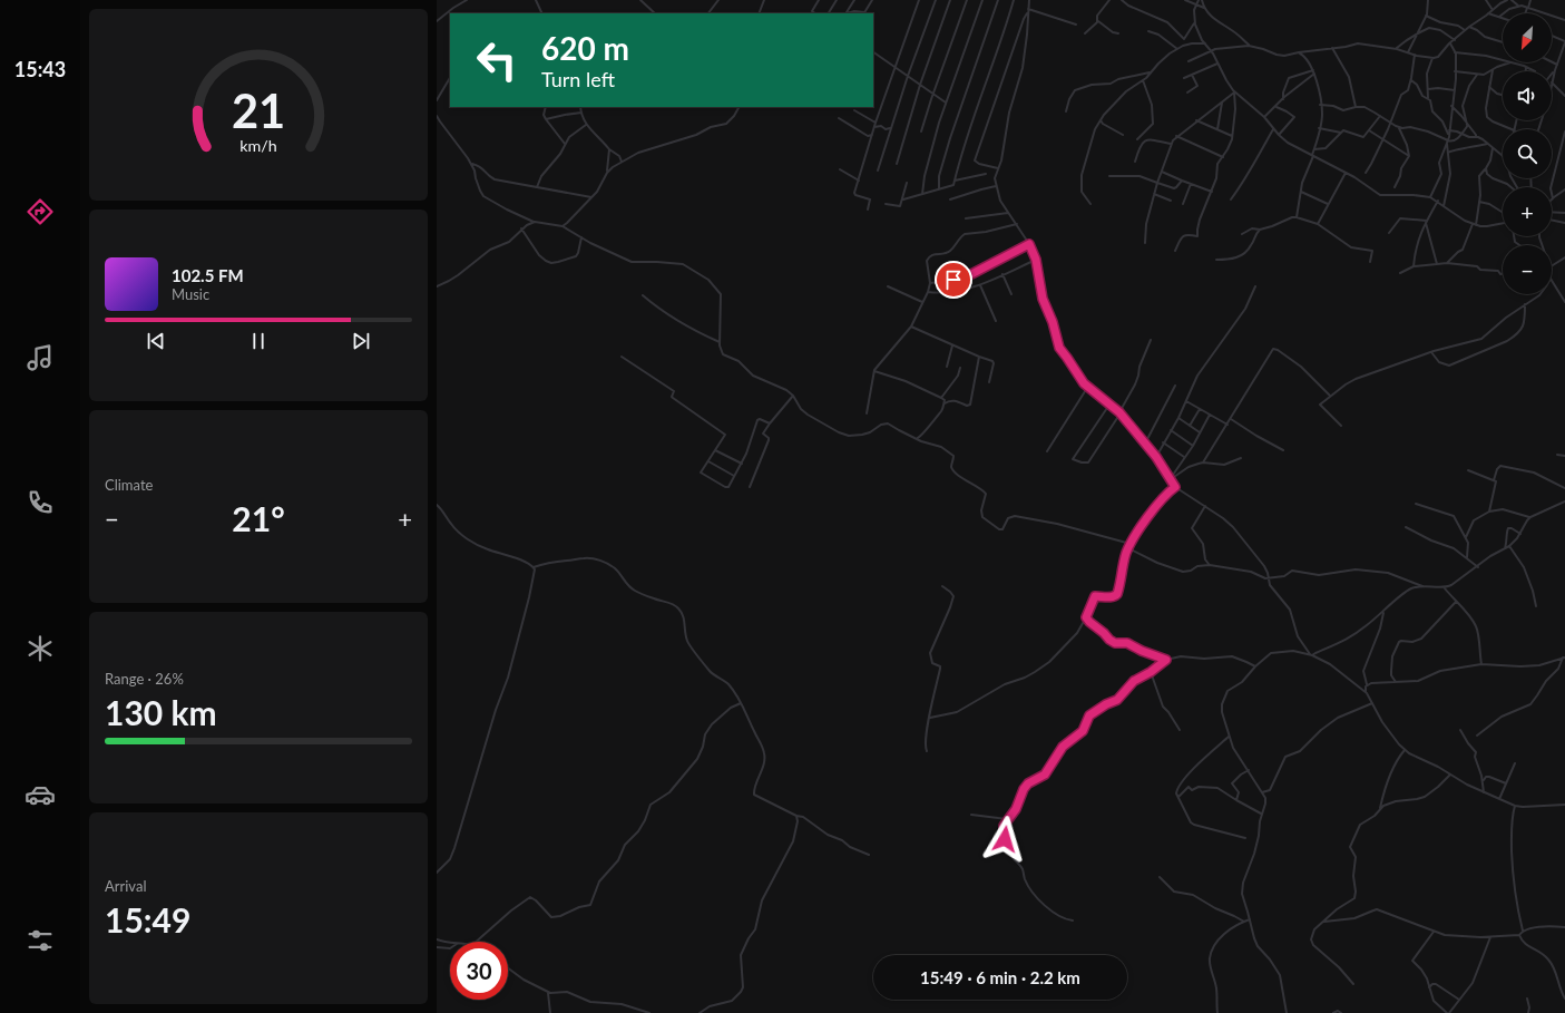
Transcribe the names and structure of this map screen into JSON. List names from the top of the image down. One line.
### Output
{"north":"bottom left","page":{"tabs":"15:43","map_buttons":["+","−"],"turn":["620 m","Turn left"],"song":["102.5 FM","Music"],"tile":["Climate",["Range · 26%","130 km"],["Arrival","15:49"]],"heat":["−","21°","+"],"limit":"30","trip":"15:49 · 6 min · 2.2 km","gauge":["21","km/h"]}}
